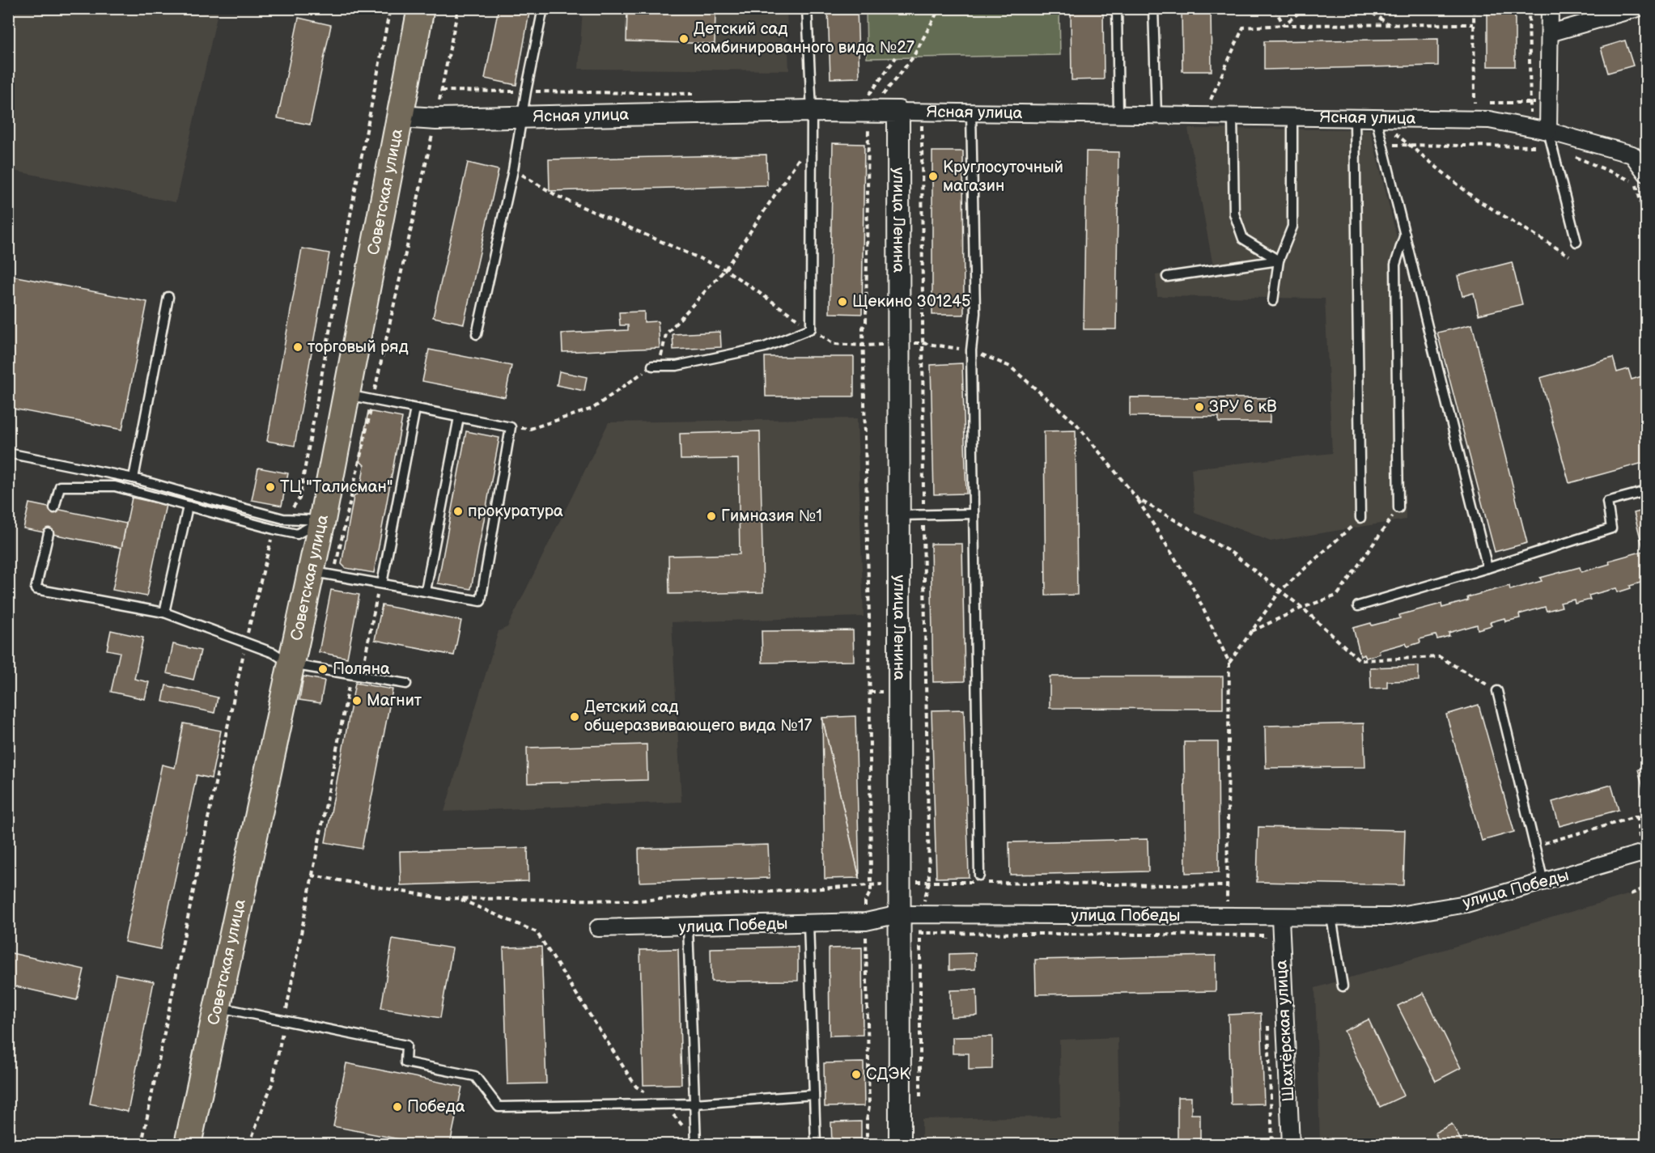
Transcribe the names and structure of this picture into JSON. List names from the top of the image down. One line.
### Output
{"streets":{"main road":["Советская улица"],"street":["Ясная улица","улица Ленина","улица Победы","Шахтёрская улица"]},"crossings":[["Ясная улица","Советская улица"],["Ясная улица","улица Ленина"],["улица Ленина","улица Победы"],["улица Победы","Шахтёрская улица"]],"places":["Детский сад комбинированного вида №27","Круглосуточный магазин","Щекино 301245","торговый ряд","ЗРУ 6 кВ","ТЦ \"Талисман\"","прокуратура","Гимназия №1","Поляна","Магнит","Детский сад общеразвивающего вида №17","СДЭК","Победа"]}
